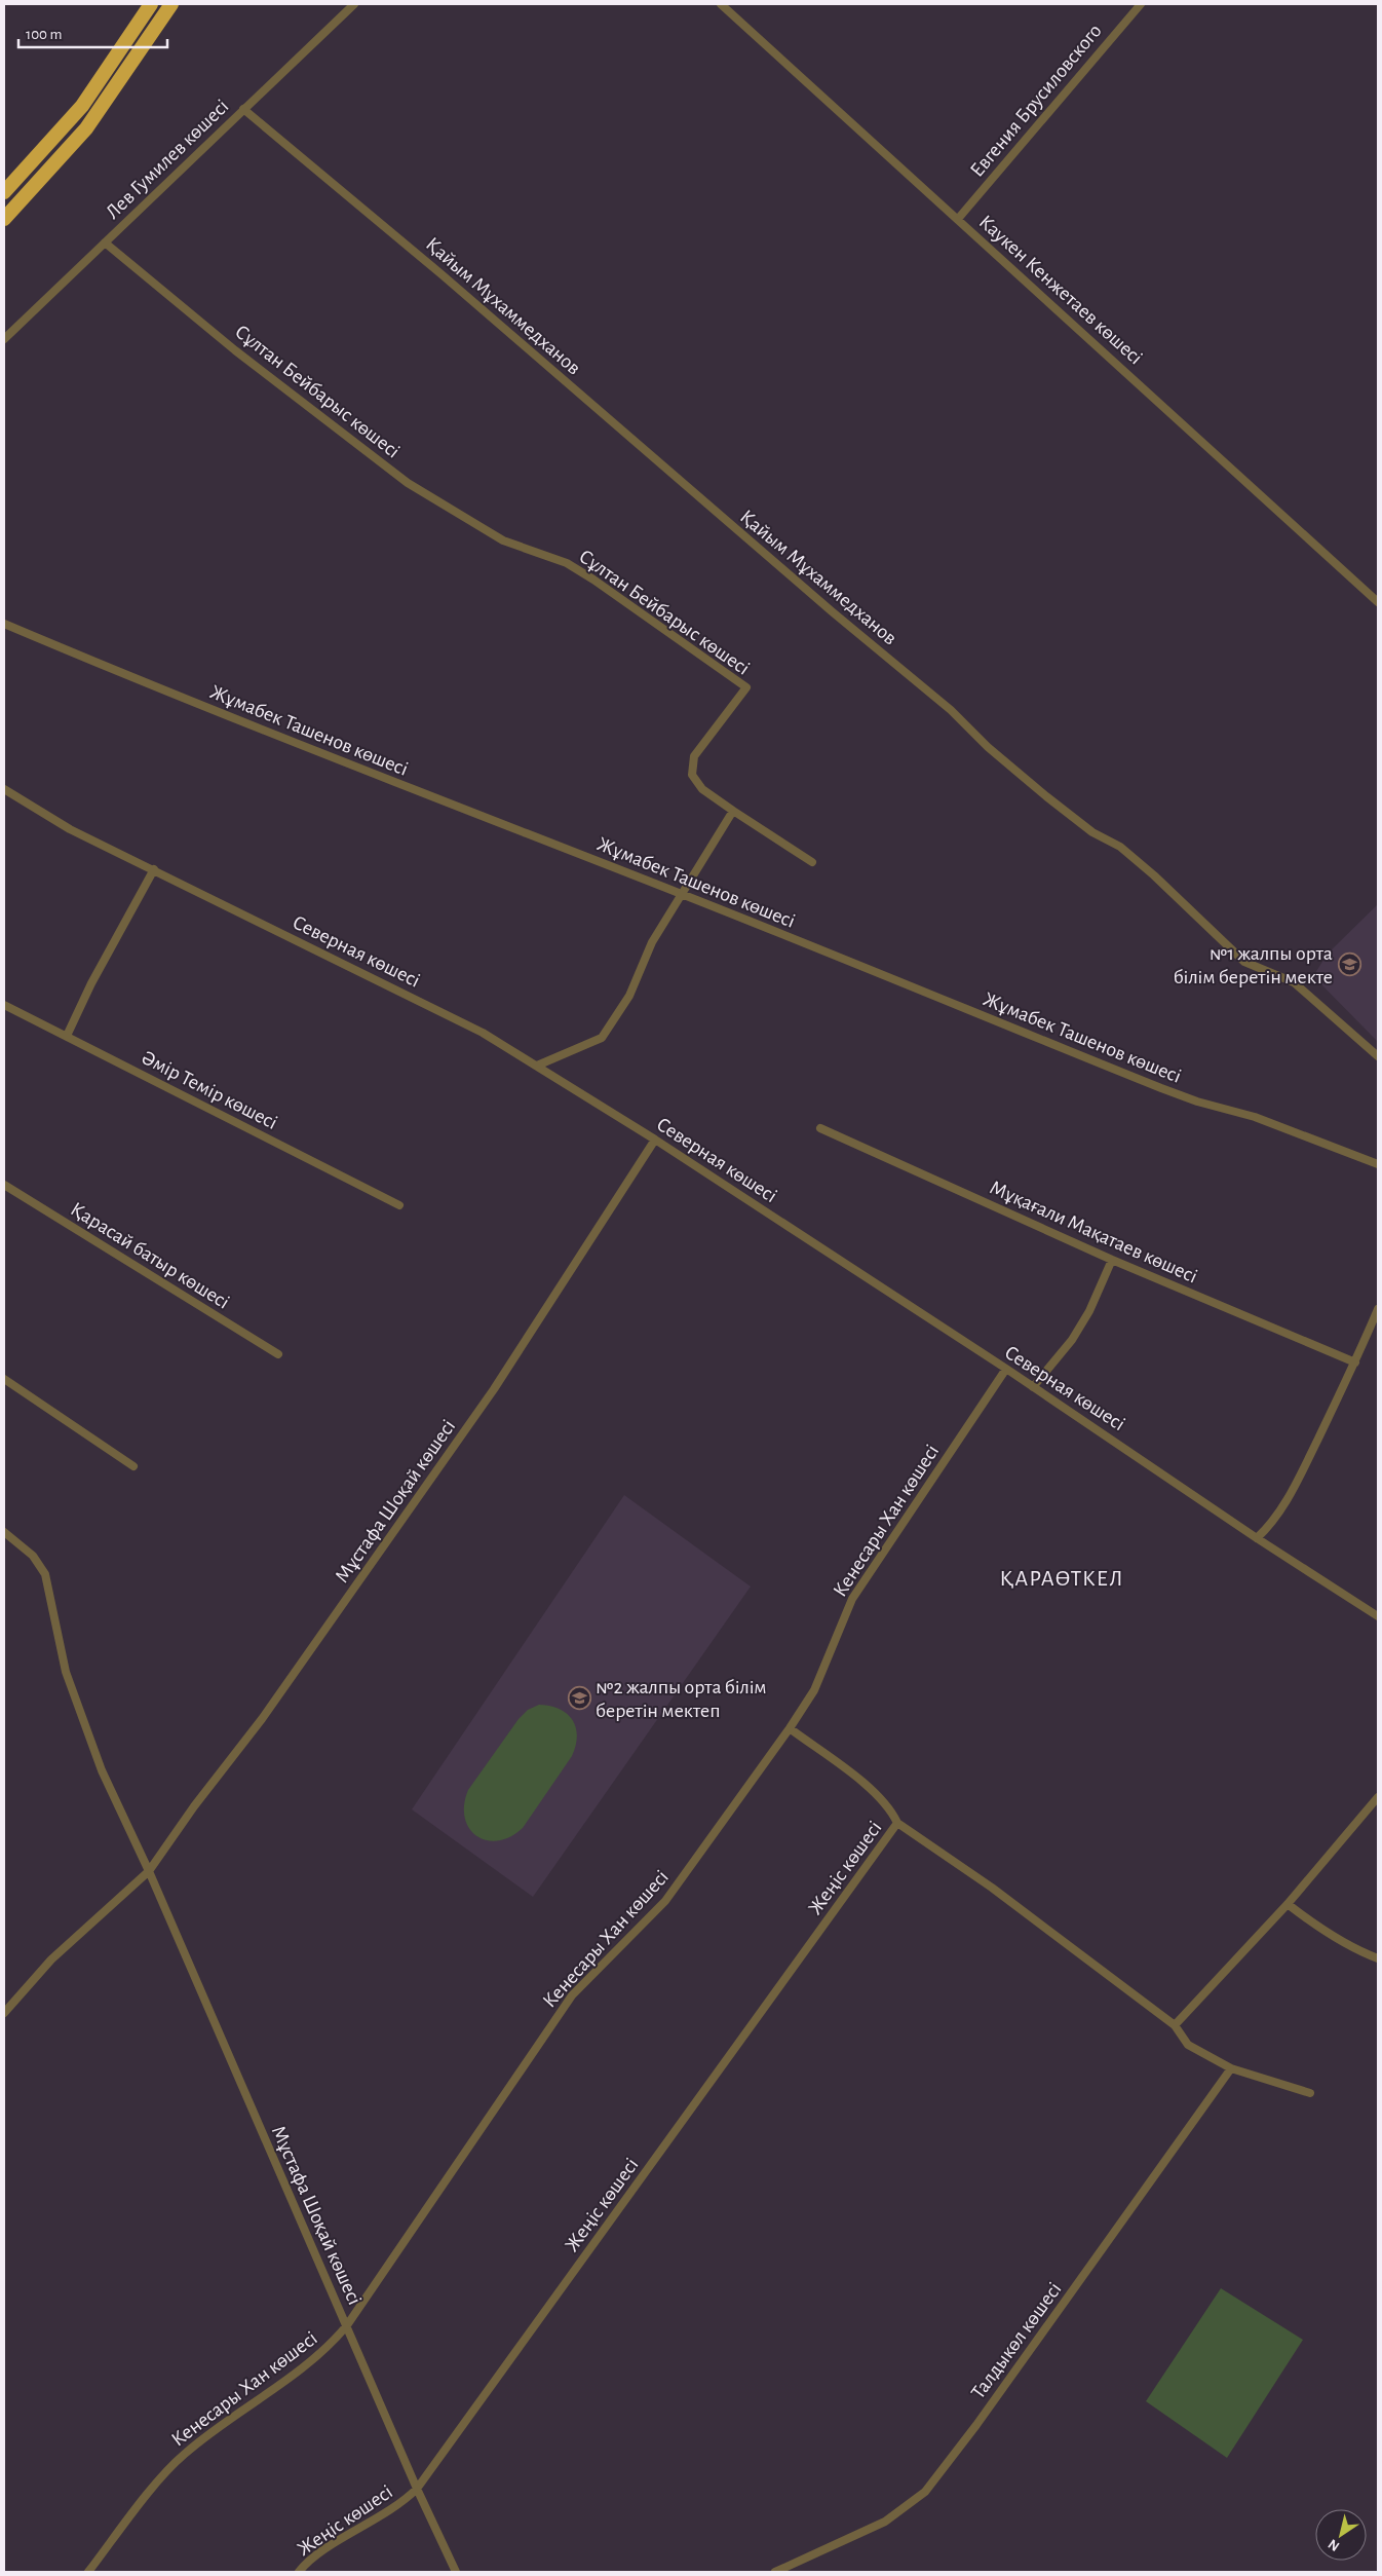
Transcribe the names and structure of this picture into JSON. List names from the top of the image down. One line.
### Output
{"streets":{"street":["Евгения Брусиловского","Лев Гумилев көшесі","Каукен Кенжетаев көшесі","Қайым Мұхаммедханов","Сұлтан Бейбарыс көшесі","Жұмабек Ташенов көшесі","Северная көшесі","Әмір Темір көшесі","Мұқағали Мақатаев көшесі","Қарасай батыр көшесі","Мұстафа Шоқай көшесі","Кенесары Хан көшесі","Жеңіс көшесі","Талдыкөл көшесі"]},"crossings":[["Евгения Брусиловского","Каукен Кенжетаев көшесі"],["Лев Гумилев көшесі","Қайым Мұхаммедханов"],["Лев Гумилев көшесі","Сұлтан Бейбарыс көшесі"],["Северная көшесі","Мұстафа Шоқай көшесі"],["Северная көшесі","Кенесары Хан көшесі"],["Мұстафа Шоқай көшесі","Кенесары Хан көшесі"],["Мұстафа Шоқай көшесі","Жеңіс көшесі"]],"districts":["ҚАРАӨТКЕЛ"],"places":{"school or university":["№1 жалпы орта білім беретін мекте","№2 жалпы орта білім беретін мектеп"]},"scale_bar":"100 m","north":"bottom left"}
